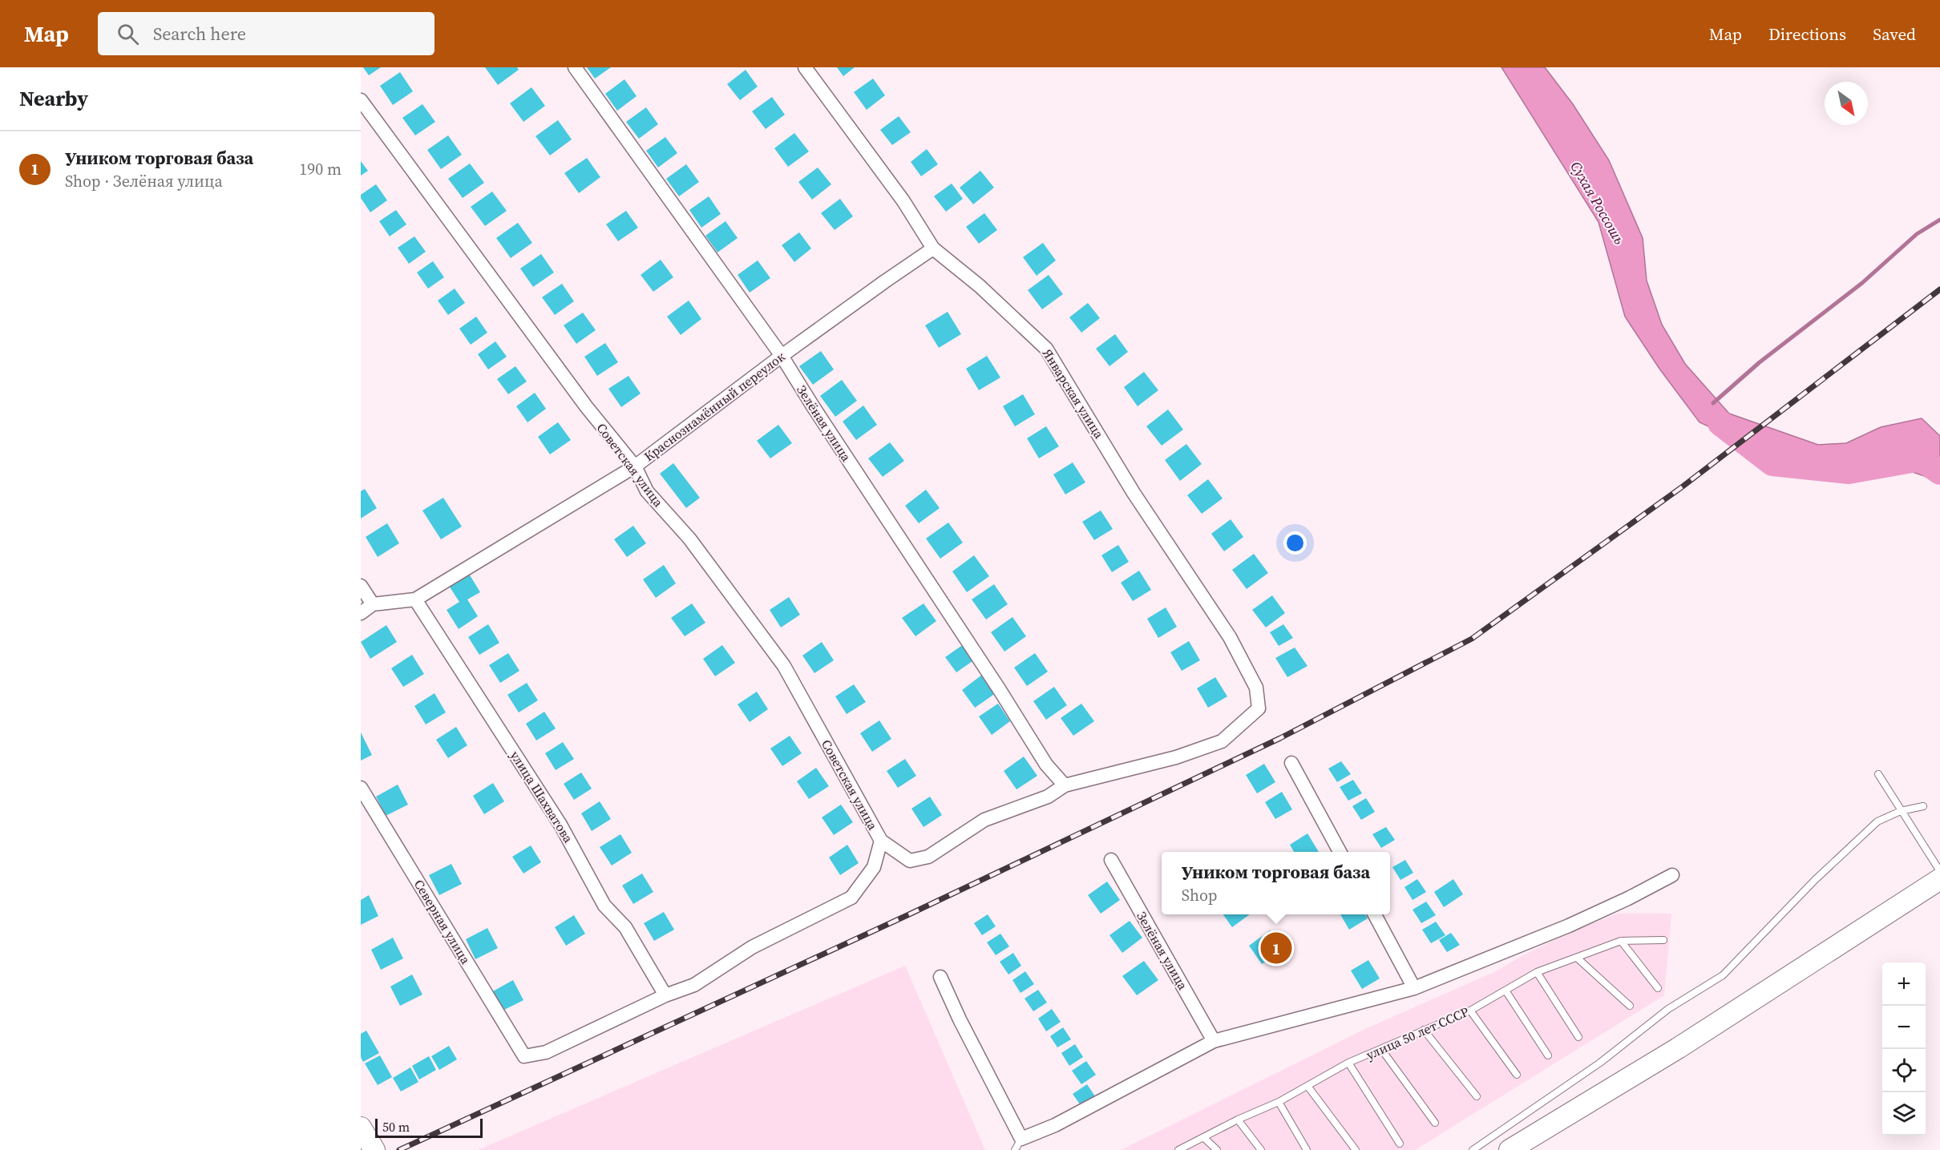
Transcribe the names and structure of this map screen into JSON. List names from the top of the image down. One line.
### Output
{"streets":{"street":["Январская улица","Краснознамённый переулок","Зелёная улица","Советская улица","улица Шахватова","Северная улица"],"lane":["улица 50 лет СССР"]},"crossings":[["Январская улица","Краснознамённый переулок"],["Январская улица","Зелёная улица"],["Краснознамённый переулок","Зелёная улица"],["Краснознамённый переулок","Советская улица"],["Краснознамённый переулок","улица Шахватова"],["улица Шахватова","Северная улица"]],"water":["Сухая Россошь"],"scale_bar":"50 m","north":"bottom right","page":{"header":"Map","search":"Search here","nav":["Map","Directions","Saved"],"heading":"Nearby","list":[{"mark":"1","name":"Уником торговая база","note":"Shop · Зелёная улица","value":"190 m"}],"popup":["Уником торговая база","Shop"],"pins":"1","map_buttons":["+","−"],"scale":"50 m"}}
